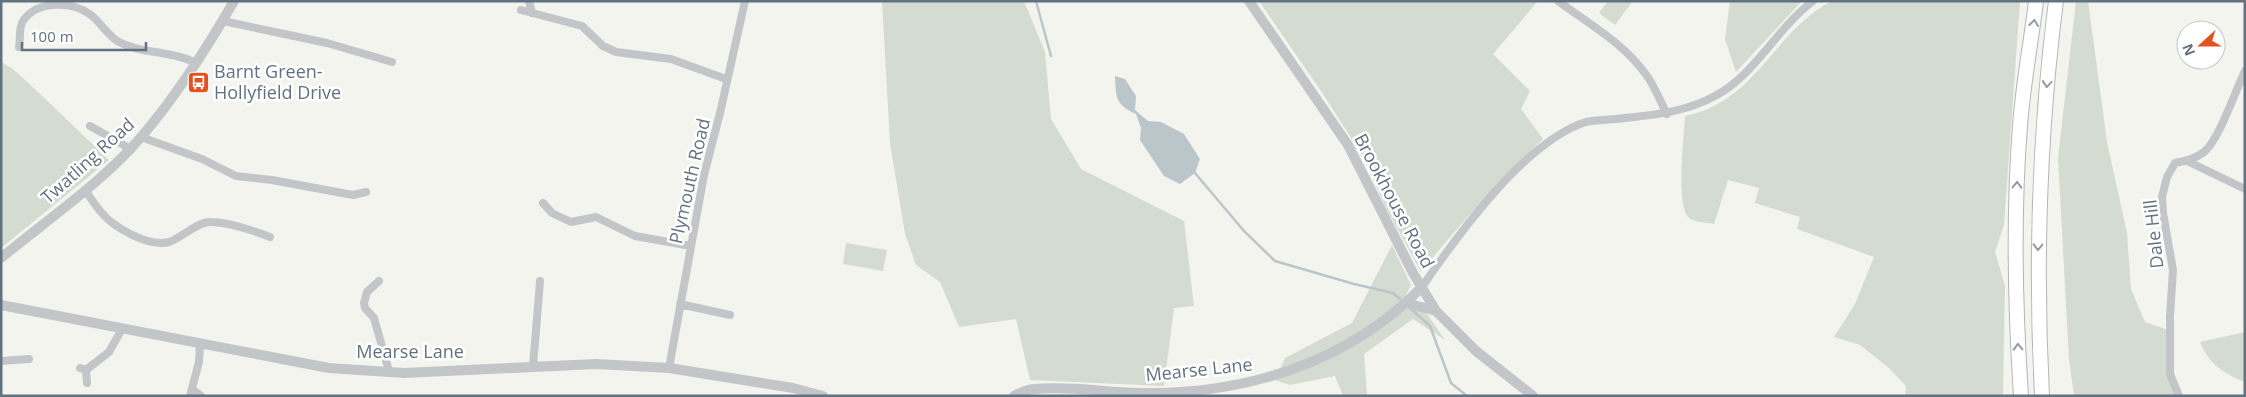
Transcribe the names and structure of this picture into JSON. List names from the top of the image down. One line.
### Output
{"streets":{"street":["Twatling Road","Plymouth Road","Brookhouse Road","Dale Hill","Mearse Lane"]},"crossings":[["Plymouth Road","Mearse Lane"],["Brookhouse Road","Mearse Lane"]],"places":{"bus stop":["Barnt Green- Hollyfield Drive"]},"scale_bar":"100 m","north":"left"}
